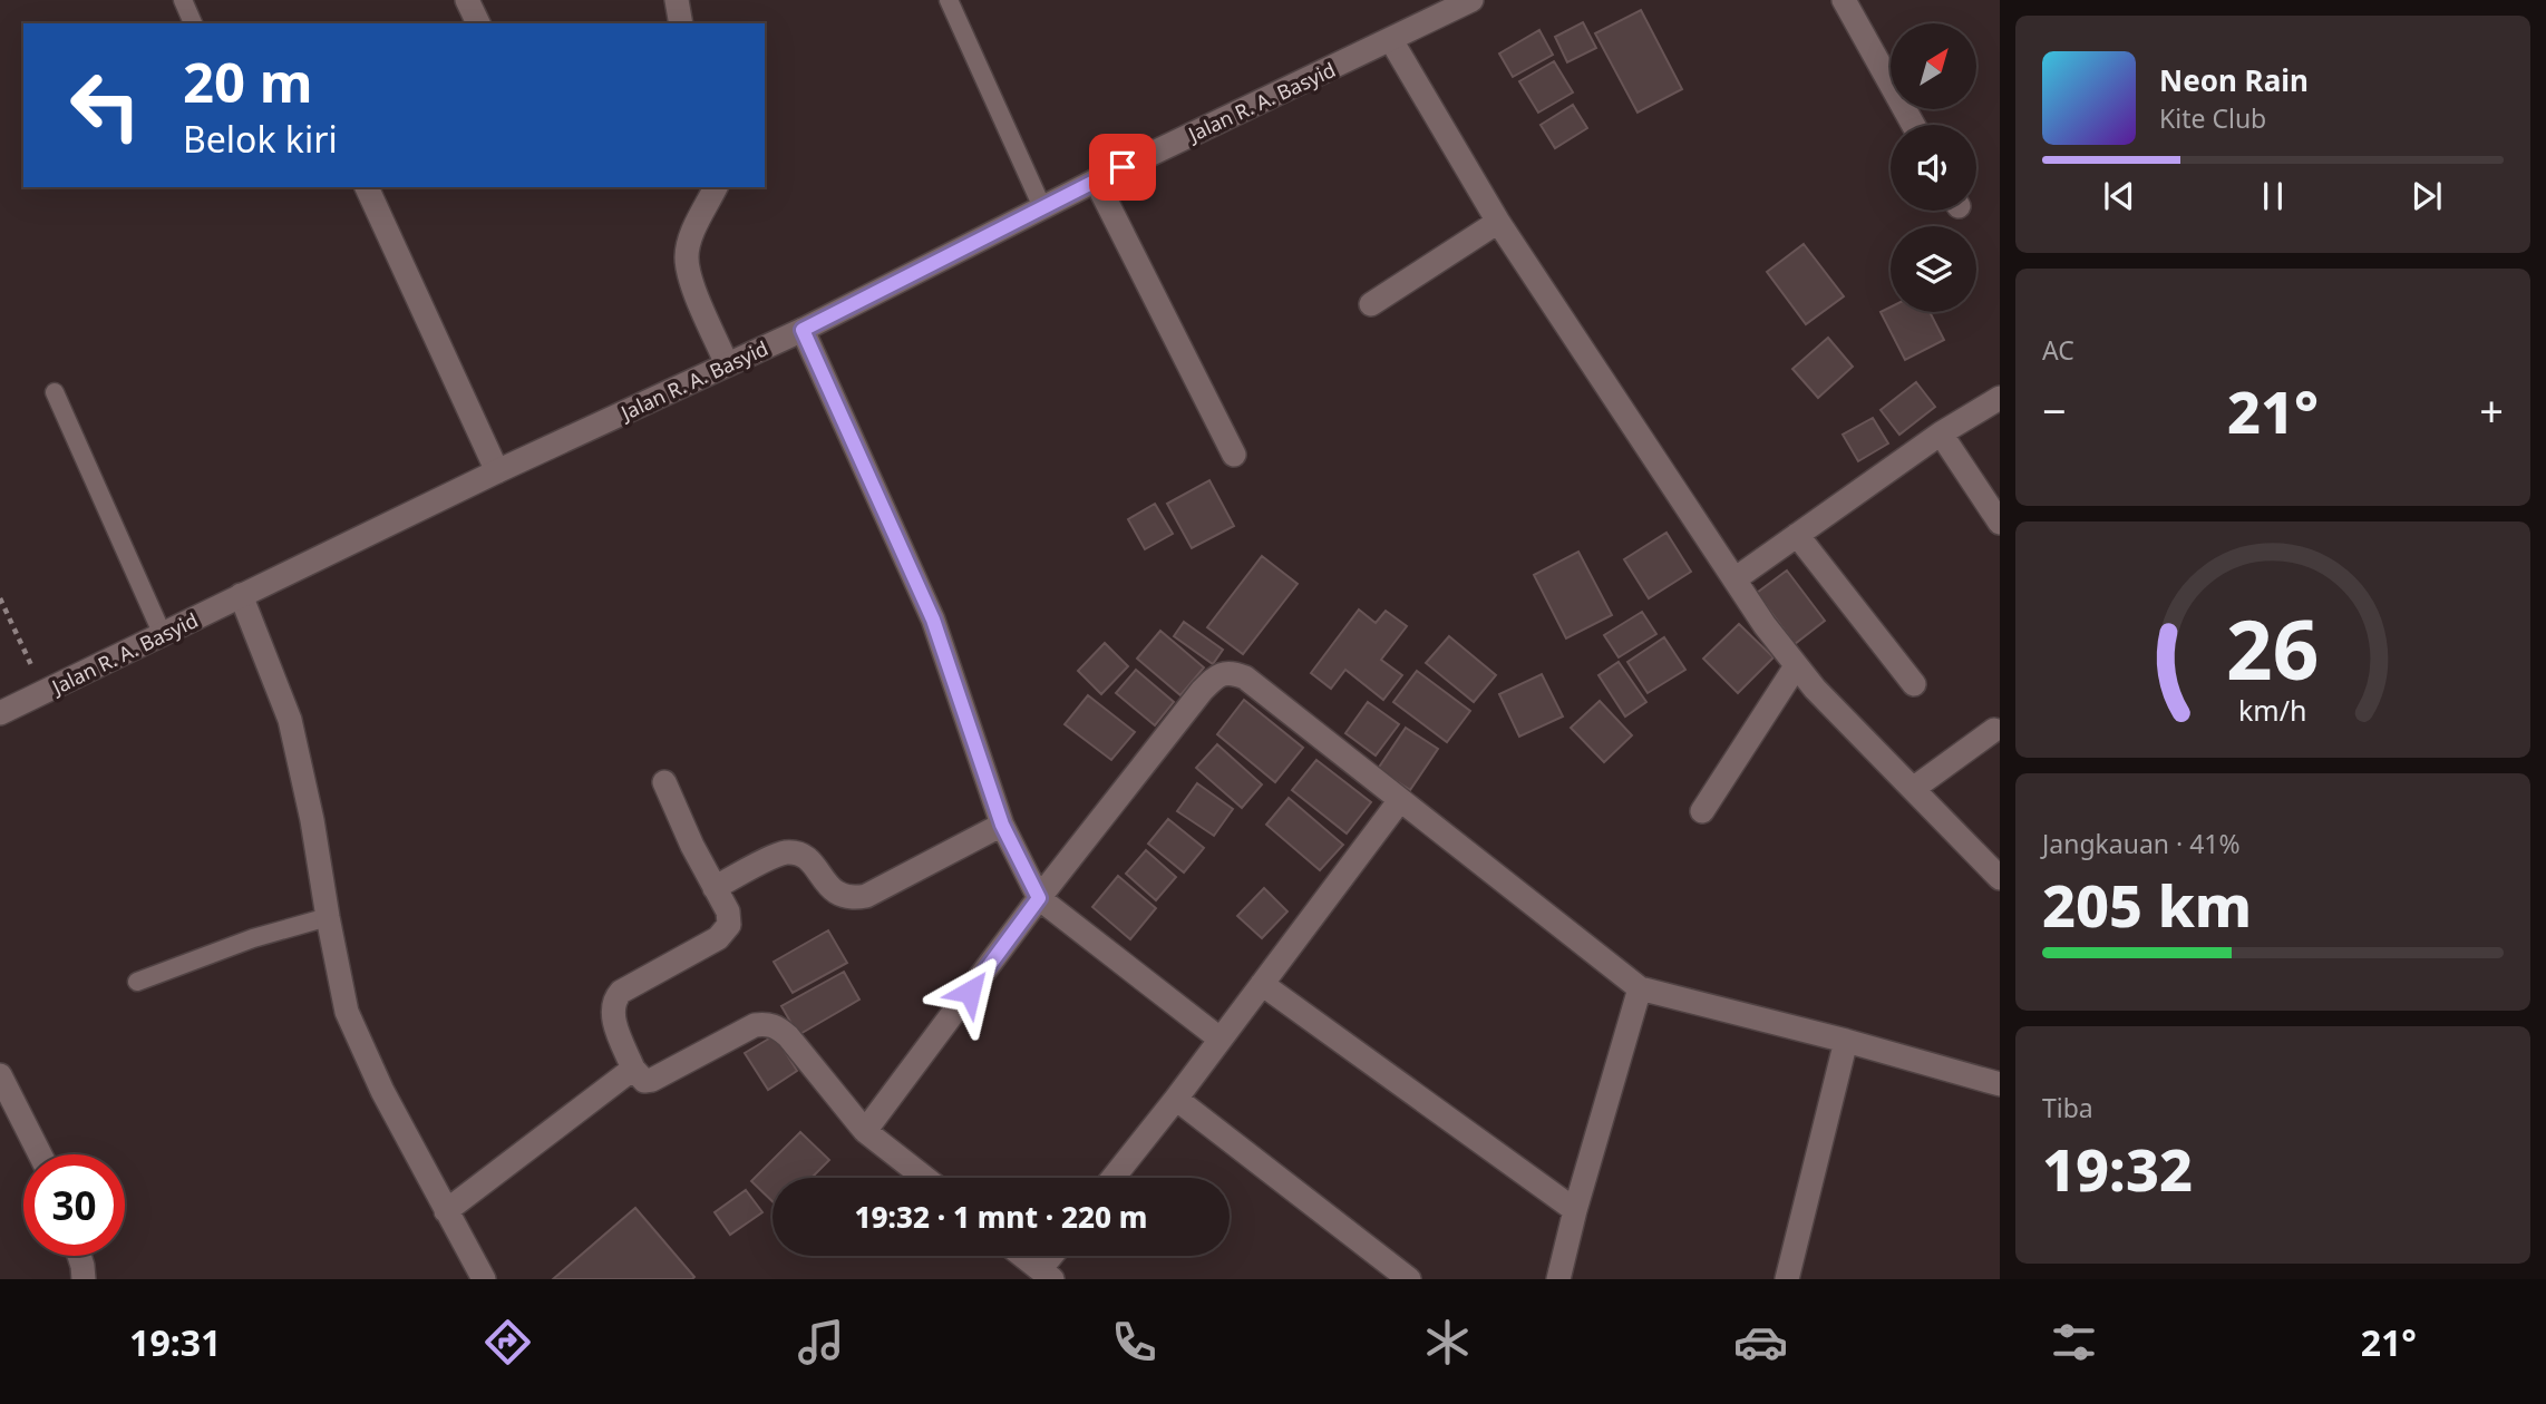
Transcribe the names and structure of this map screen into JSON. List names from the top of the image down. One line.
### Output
{"streets":{"street":["Jalan R. A. Basyid"]},"north":"top right","page":{"turn":["20 m","Belok kiri"],"song":["Neon Rain","Kite Club"],"tile":["AC",["Jangkauan · 41%","205 km"],["Tiba","19:32"]],"heat":["−","21°","+"],"limit":"30","trip":"19:32 · 1 mnt · 220 m","tabs":["19:31","21°"],"gauge":["26","km/h"]}}
